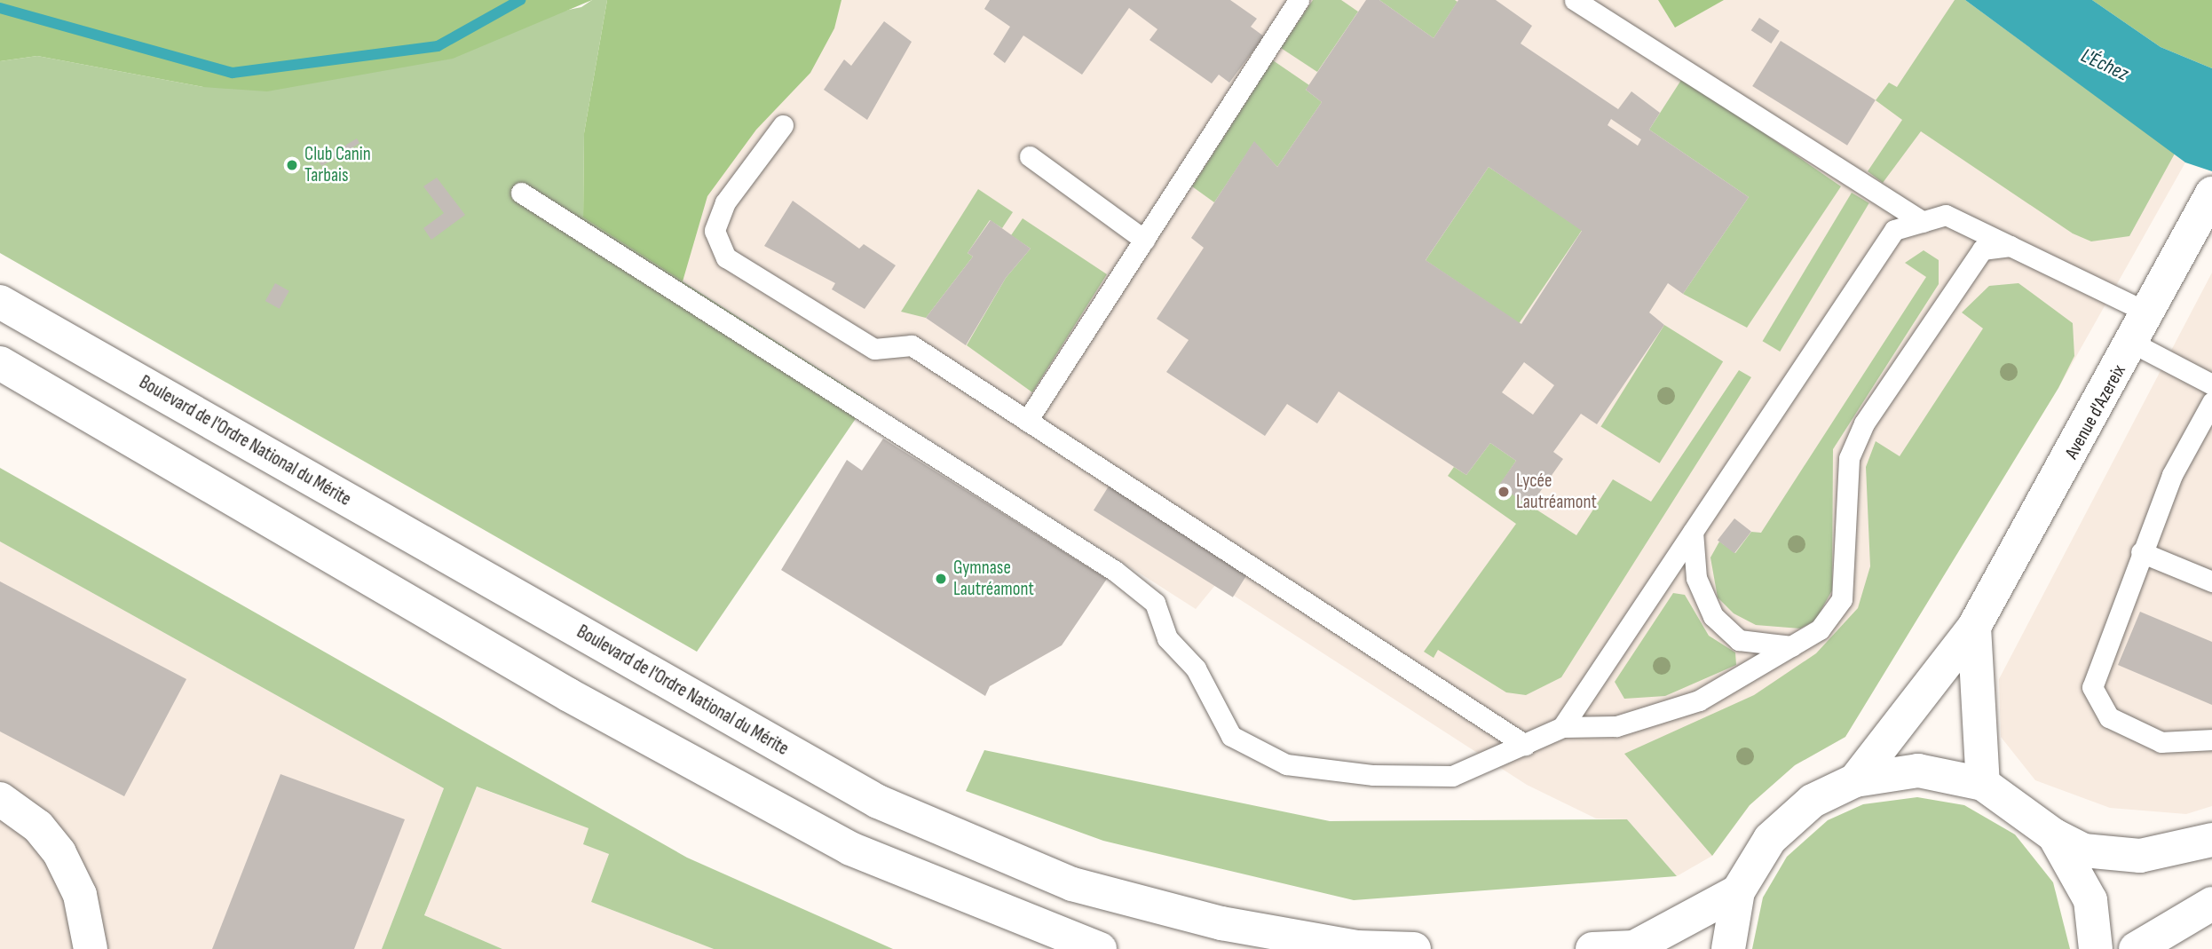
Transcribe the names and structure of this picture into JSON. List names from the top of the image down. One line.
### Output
{"streets":{"main road":["Avenue d'Azereix","Boulevard de l'Ordre National du Mérite"]},"water":["L'Échez"],"places":["Club Canin Tarbais","Lycée Lautréamont","Gymnase Lautréamont"]}
